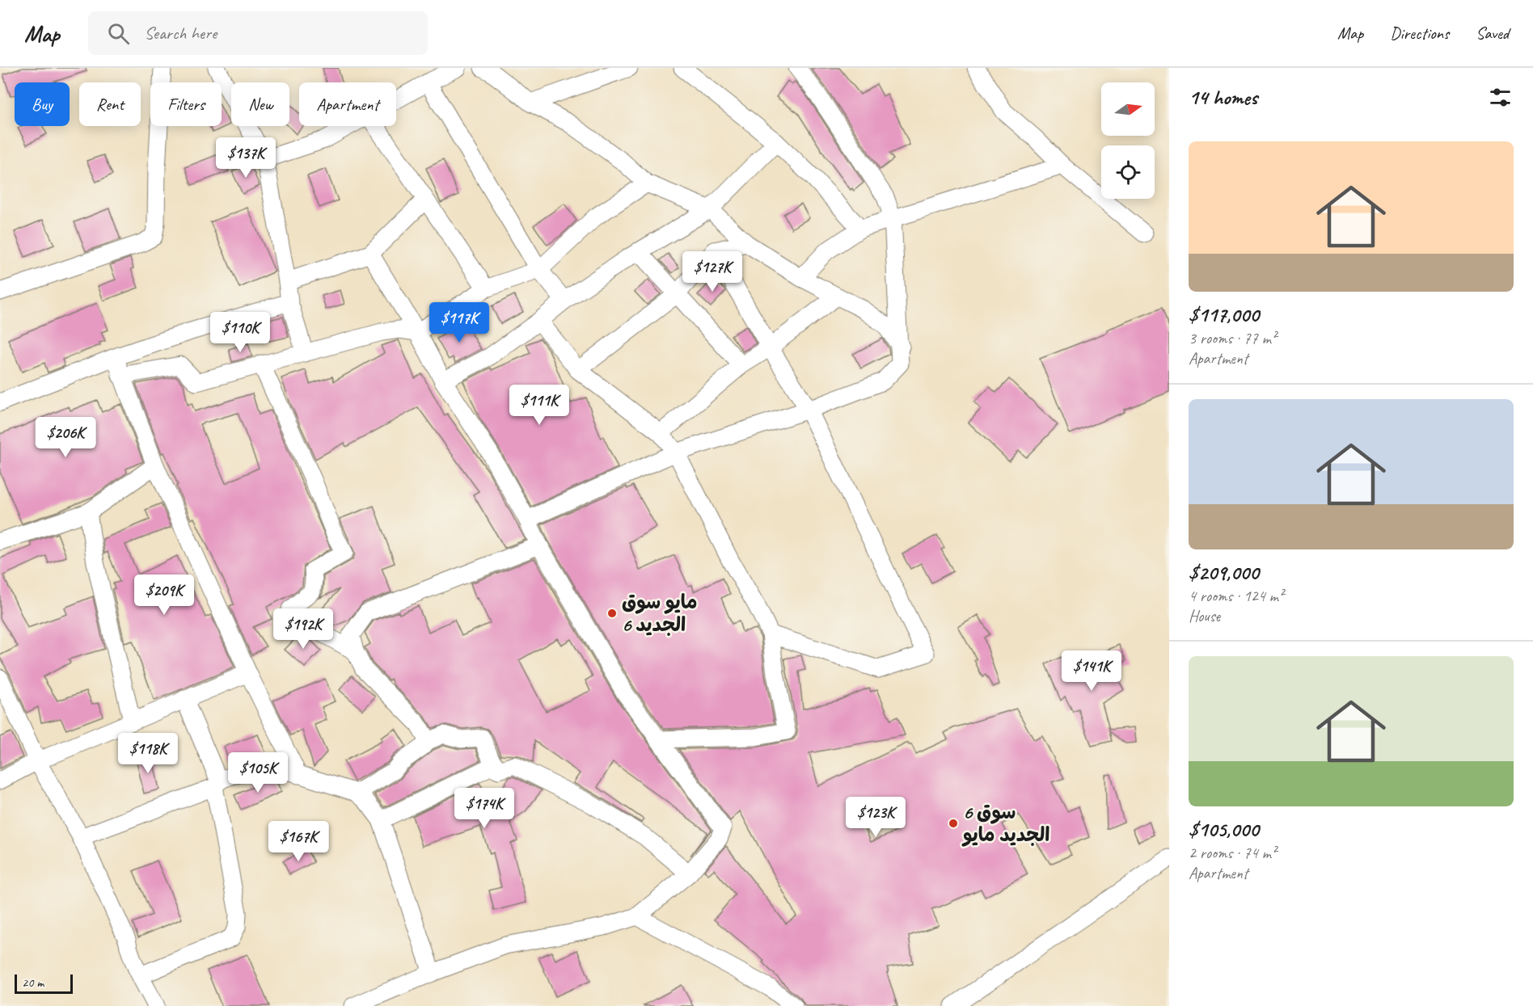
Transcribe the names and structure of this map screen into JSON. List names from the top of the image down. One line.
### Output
{"places":["مايو سوق 6 الجديد","سوق 6 الجديد مايو"],"scale_bar":"20 m","north":"right","page":{"header":"Map","search":"Search here","nav":["Map","Directions","Saved"],"heading":"14 homes","chip":["Buy","Rent","Filters","New","Apartment"],"list":[{"name":"$117,000","note":"3 rooms · 77 m² · Apartment"},{"name":"$209,000","note":"4 rooms · 124 m² · House"},{"name":"$105,000","note":"2 rooms · 74 m² · Apartment"}],"price":["$137K","$127K","$117K","$110K","$111K","$206K","$209K","$192K","$141K","$118K","$105K","$174K","$123K","$167K"],"scale":"20 m"}}
